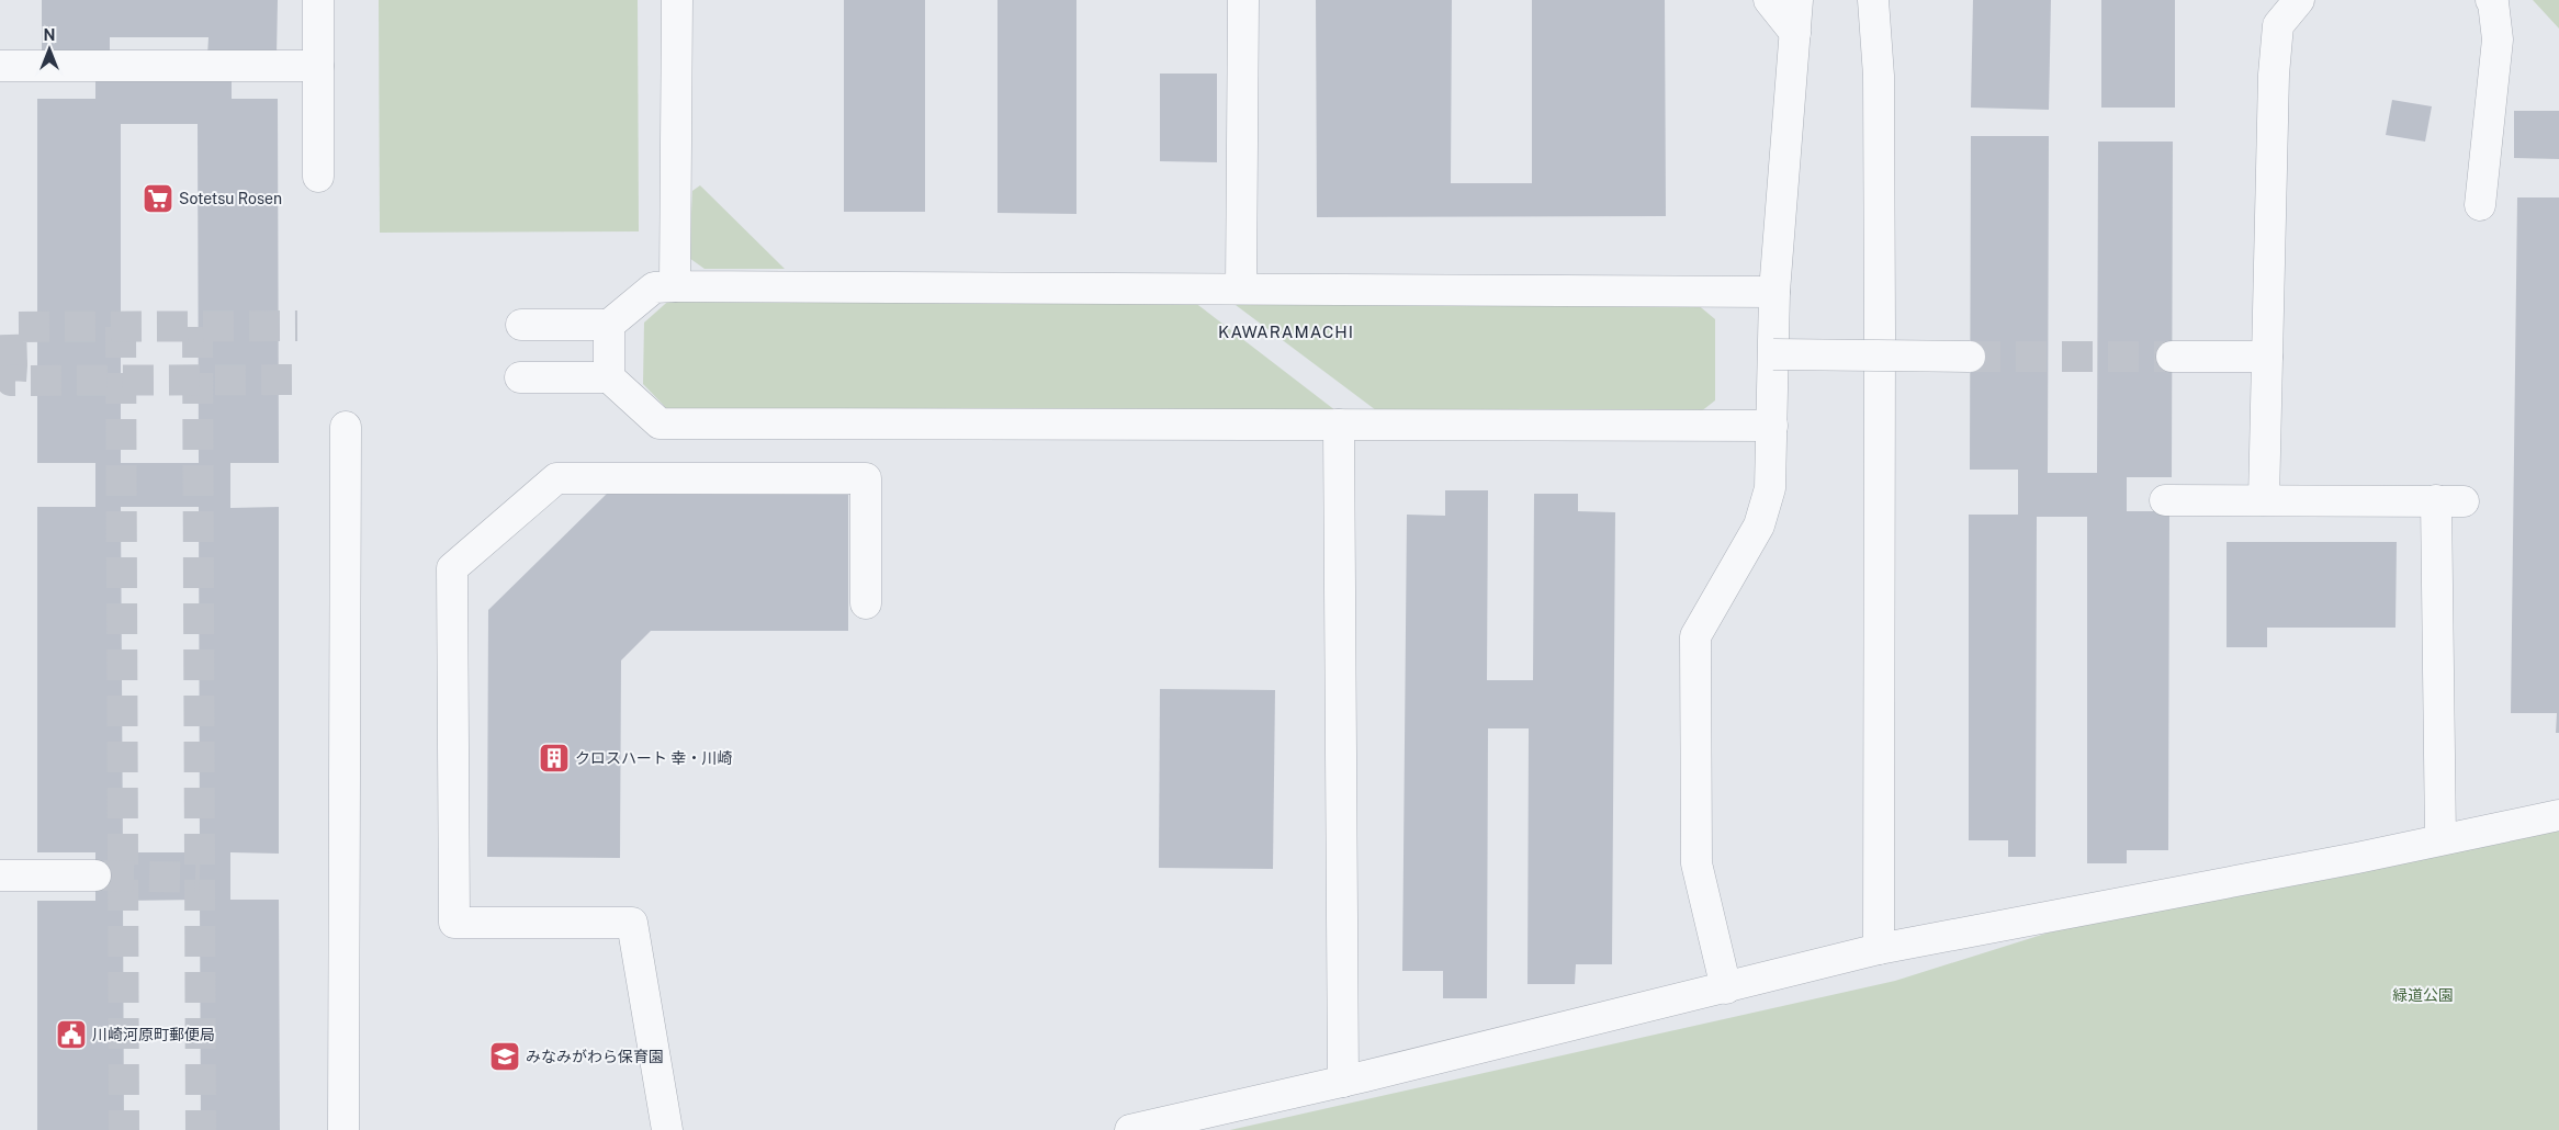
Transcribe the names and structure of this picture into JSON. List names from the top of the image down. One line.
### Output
{"districts":["KAWARAMACHI"],"parks":["緑道公園"],"places":{"supermarket":["Sotetsu Rosen"],"building":["クロスハート 幸・川崎"],"public building":["川崎河原町郵便局"],"school or university":["みなみがわら保育園"]},"north":"top"}
